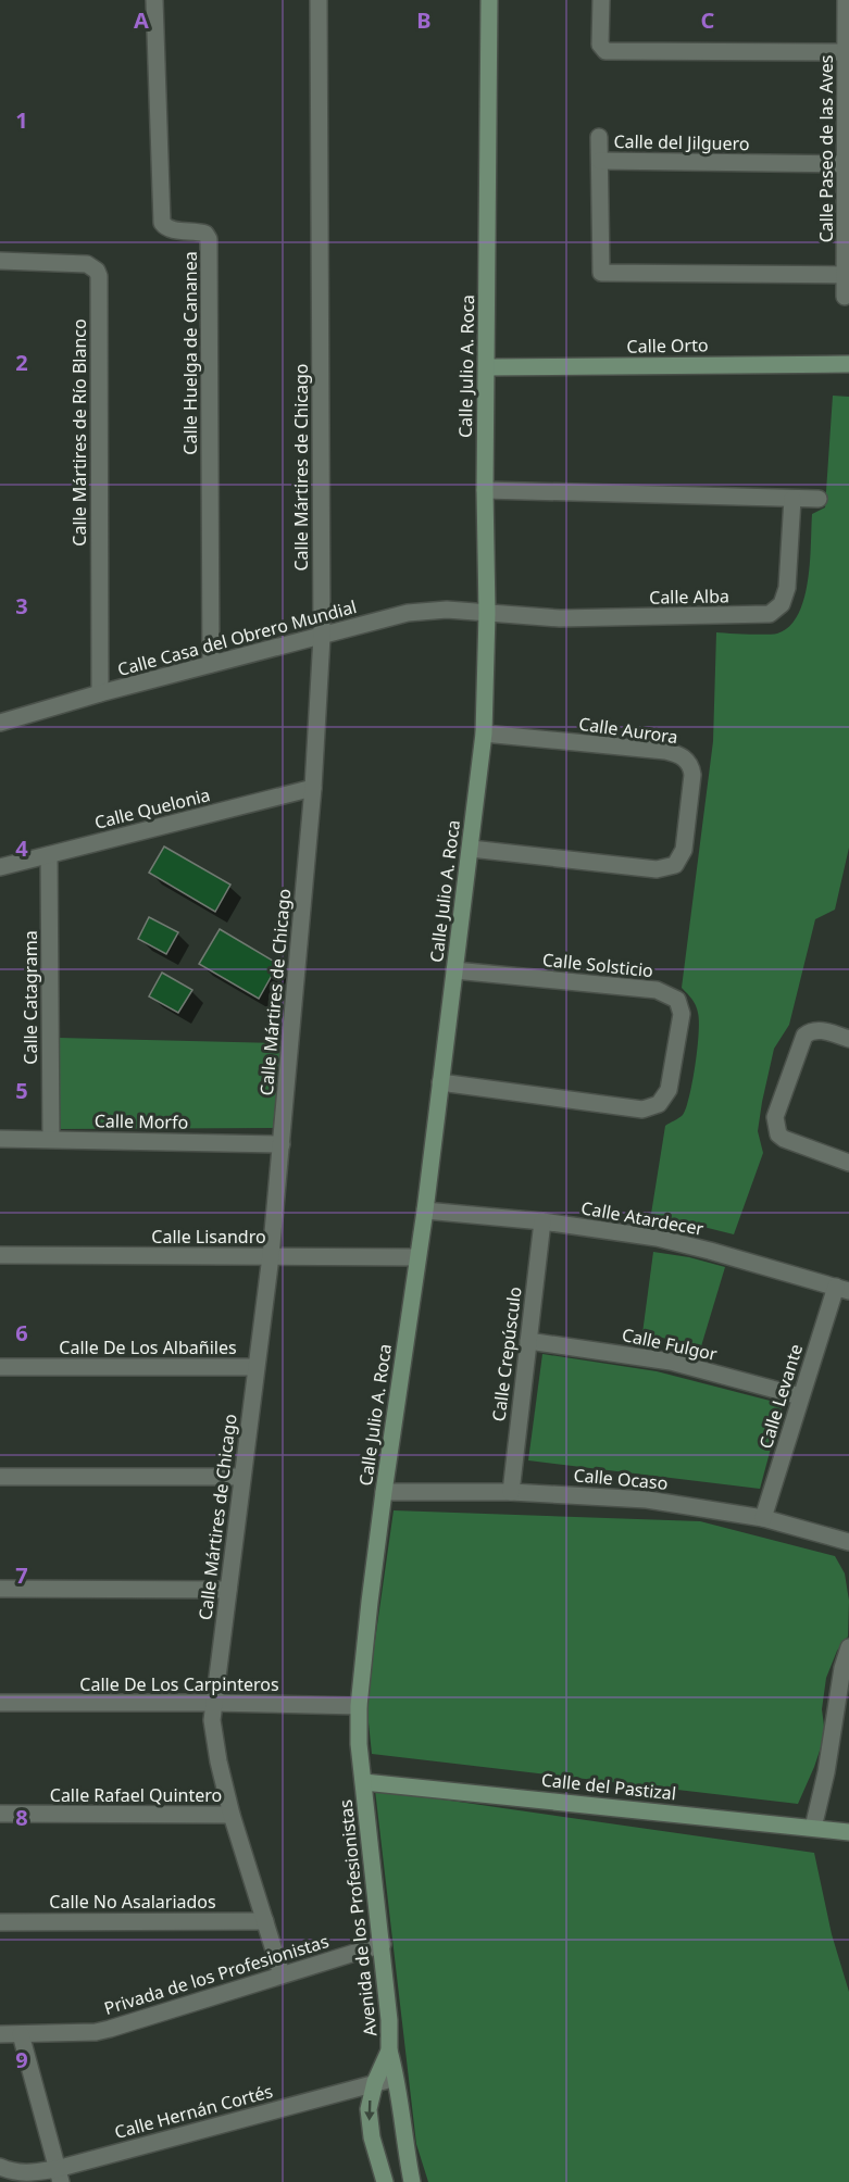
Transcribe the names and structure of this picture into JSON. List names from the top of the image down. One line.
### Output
{"streets":{"street":["Calle del Jilguero","Calle Paseo de las Aves","Calle Orto","Calle Huelga de Cananea","Calle Julio A. Roca","Calle Mártires de Río Blanco","Calle Mártires de Chicago","Calle Alba","Calle Casa del Obrero Mundial","Calle Aurora","Calle Quelonia","Calle Solsticio","Calle Catagrama","Calle Morfo","Calle Atardecer","Calle Lisandro","Calle Fulgor","Calle De Los Albañiles","Calle Crepúsculo","Calle Levante","Calle Ocaso","Calle De Los Carpinteros","Calle del Pastizal","Calle Rafael Quintero","Calle No Asalariados","Avenida de los Profesionistas","Privada de los Profesionistas","Calle Hernán Cortés"]},"crossings":[["Calle del Jilguero","Calle Paseo de las Aves"],["Calle Orto","Calle Julio A. Roca"],["Calle Huelga de Cananea","Calle Casa del Obrero Mundial"],["Calle Julio A. Roca","Calle Alba"],["Calle Julio A. Roca","Calle Casa del Obrero Mundial"],["Calle Julio A. Roca","Calle Aurora"],["Calle Julio A. Roca","Calle Solsticio"],["Calle Julio A. Roca","Calle Atardecer"],["Calle Julio A. Roca","Calle Lisandro"],["Calle Julio A. Roca","Calle Ocaso"],["Calle Julio A. Roca","Calle De Los Carpinteros"],["Calle Julio A. Roca","Calle del Pastizal"],["Calle Julio A. Roca","Avenida de los Profesionistas"],["Calle Mártires de Río Blanco","Calle Casa del Obrero Mundial"],["Calle Mártires de Chicago","Calle Casa del Obrero Mundial"],["Calle Mártires de Chicago","Calle Quelonia"],["Calle Mártires de Chicago","Calle Morfo"],["Calle Mártires de Chicago","Calle Lisandro"],["Calle Mártires de Chicago","Calle De Los Albañiles"],["Calle Mártires de Chicago","Calle De Los Carpinteros"],["Calle Mártires de Chicago","Calle Rafael Quintero"],["Calle Mártires de Chicago","Calle No Asalariados"],["Calle Mártires de Chicago","Privada de los Profesionistas"],["Calle Alba","Calle Casa del Obrero Mundial"],["Calle Quelonia","Calle Catagrama"],["Calle Catagrama","Calle Morfo"],["Calle Atardecer","Calle Crepúsculo"],["Calle Atardecer","Calle Levante"],["Calle Fulgor","Calle Crepúsculo"],["Calle Fulgor","Calle Levante"],["Calle Crepúsculo","Calle Ocaso"],["Calle Levante","Calle Ocaso"],["Calle del Pastizal","Avenida de los Profesionistas"],["Avenida de los Profesionistas","Privada de los Profesionistas"],["Avenida de los Profesionistas","Calle Hernán Cortés"]],"grid":{"columns":["A","B","C"],"rows":["1","2","3","4","5","6","7","8","9"]}}
